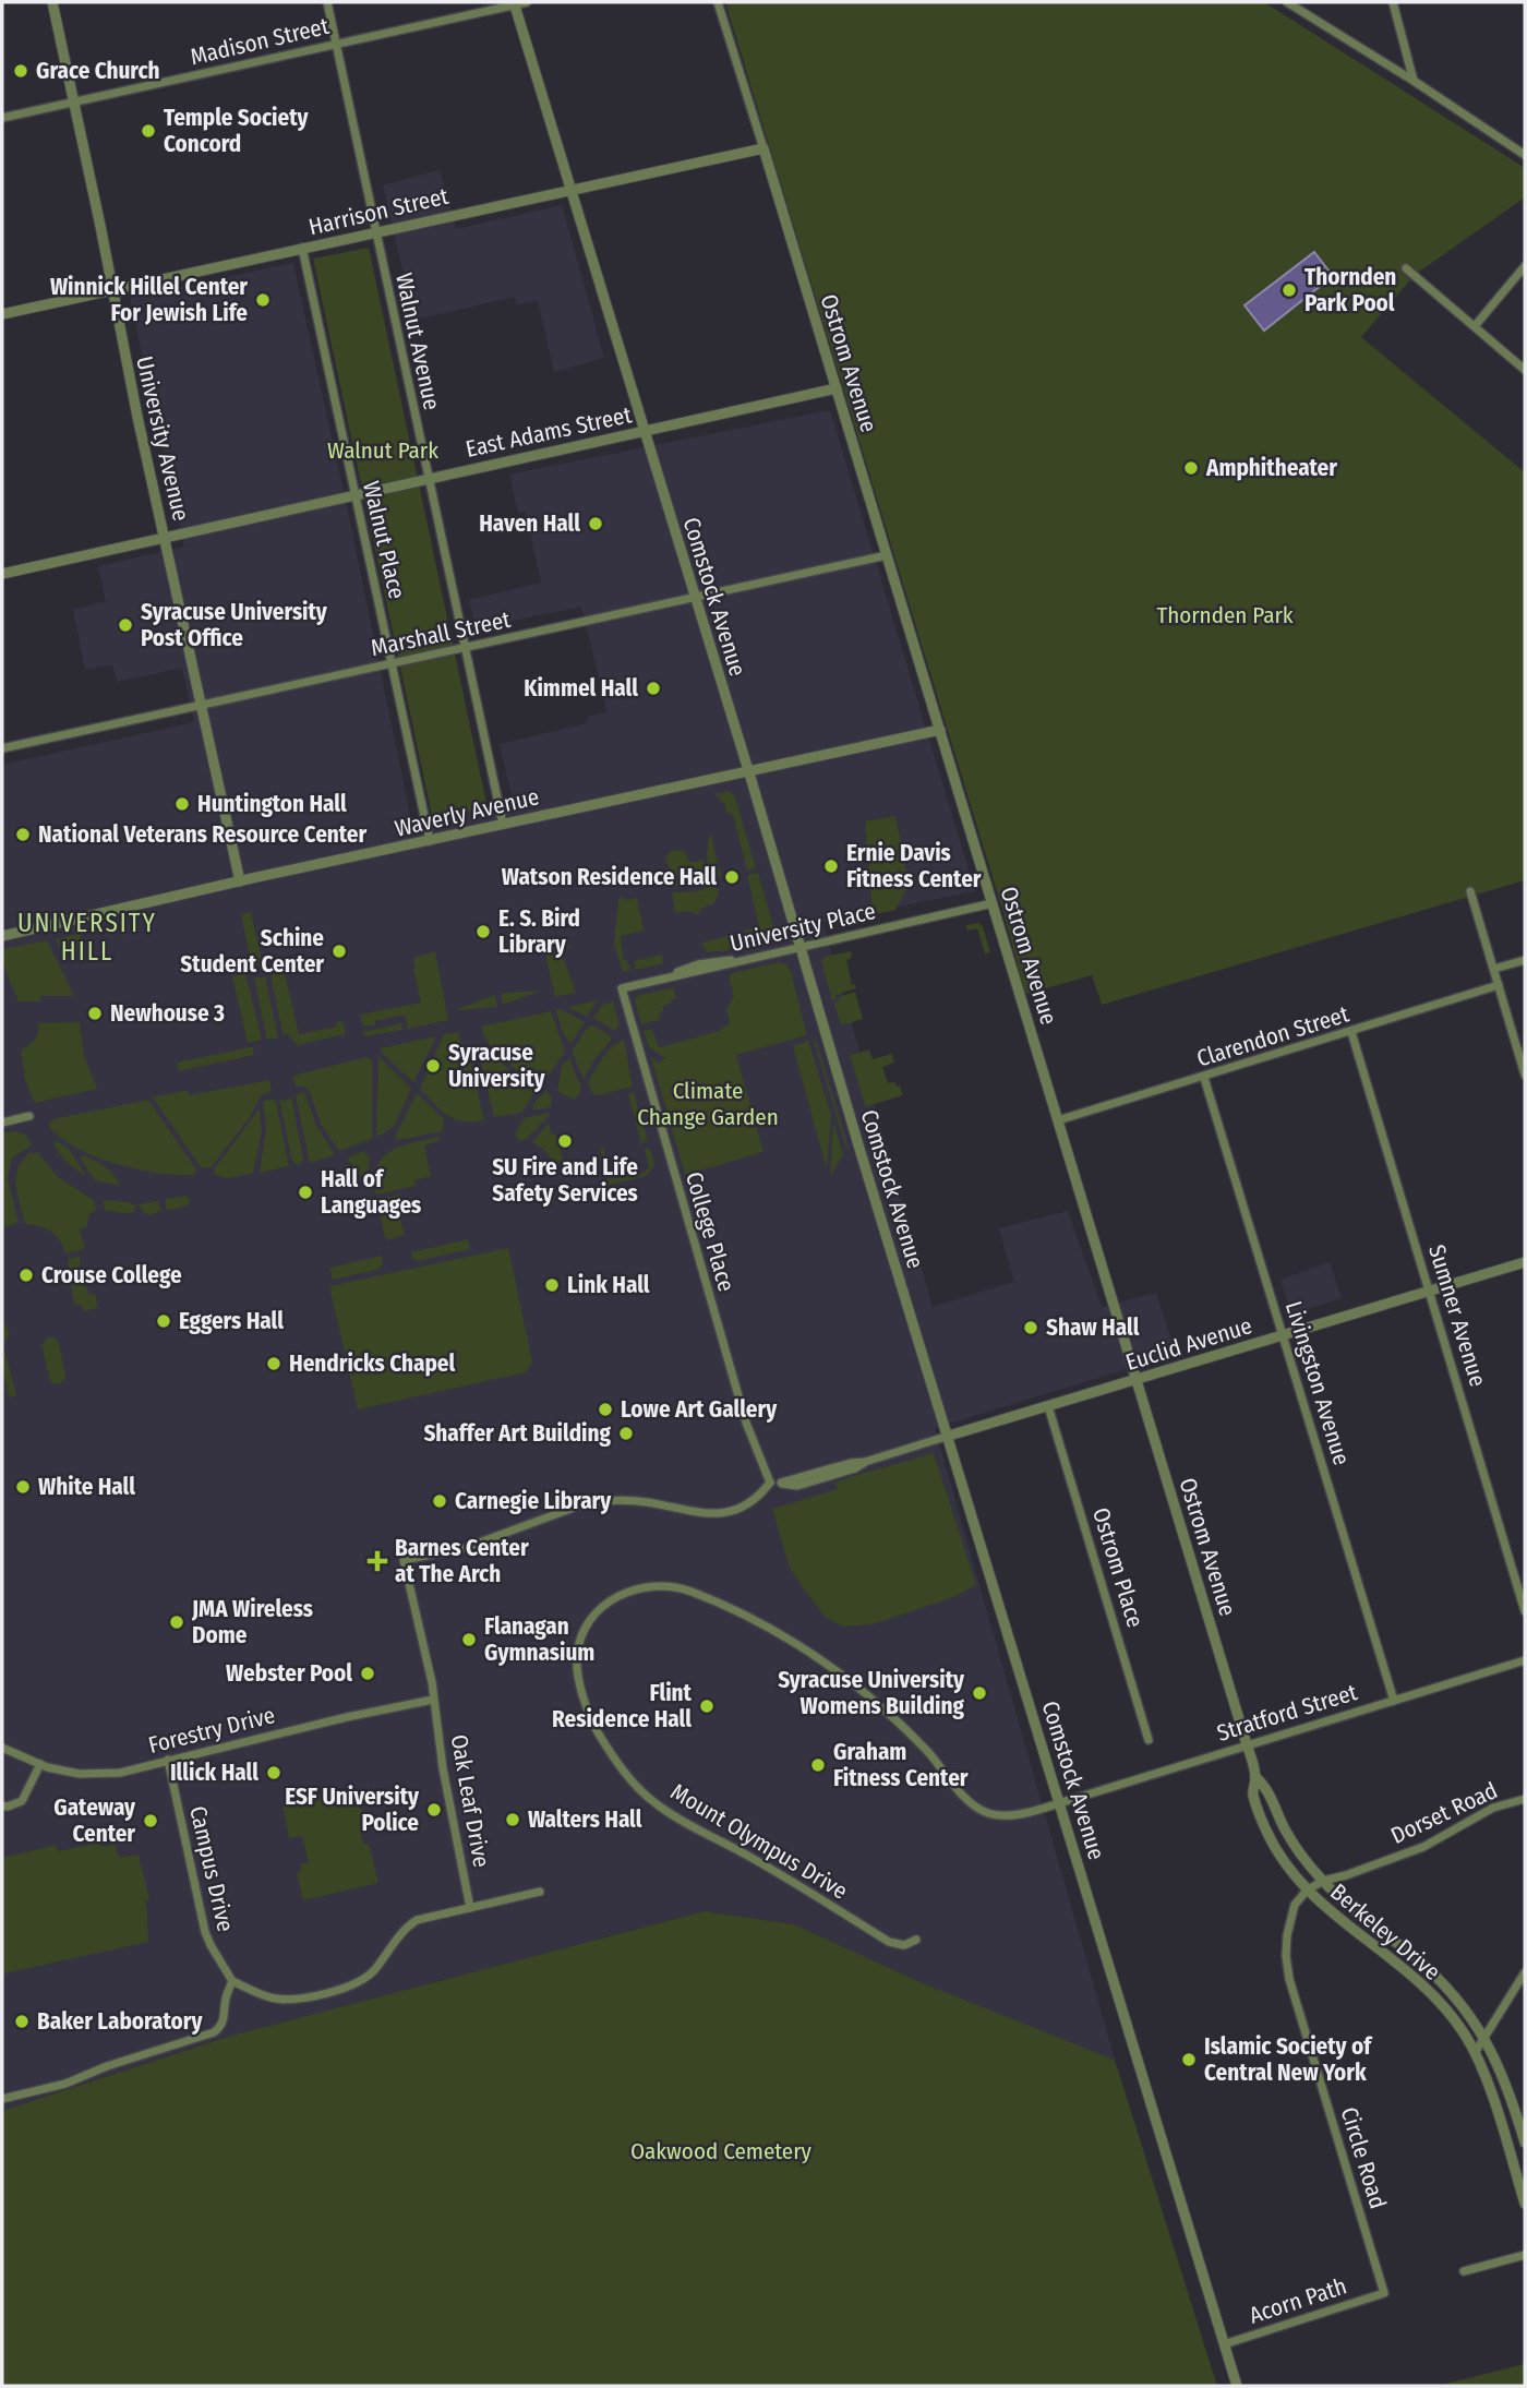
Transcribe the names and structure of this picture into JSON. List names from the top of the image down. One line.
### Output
{"streets":{"street":["Madison Street","Harrison Street","Walnut Avenue","Ostrom Avenue","East Adams Street","University Avenue","Walnut Place","Comstock Avenue","Marshall Street","Waverly Avenue","University Place","Clarendon Street","College Place","Sumner Avenue","Euclid Avenue","Livingston Avenue","Ostrom Place","Stratford Street","Forestry Drive","Oak Leaf Drive","Dorset Road","Mount Olympus Drive","Campus Drive","Berkeley Drive","Circle Road","Acorn Path"]},"crossings":[["Madison Street","Walnut Avenue"],["Madison Street","University Avenue"],["Madison Street","Comstock Avenue"],["Harrison Street","Walnut Avenue"],["Harrison Street","Ostrom Avenue"],["Harrison Street","University Avenue"],["Harrison Street","Walnut Place"],["Harrison Street","Comstock Avenue"],["Walnut Avenue","East Adams Street"],["Walnut Avenue","Marshall Street"],["Walnut Avenue","Waverly Avenue"],["Ostrom Avenue","East Adams Street"],["Ostrom Avenue","Marshall Street"],["Ostrom Avenue","Waverly Avenue"],["Ostrom Avenue","University Place"],["Ostrom Avenue","Clarendon Street"],["Ostrom Avenue","Euclid Avenue"],["Ostrom Avenue","Stratford Street"],["Ostrom Avenue","Berkeley Drive"],["East Adams Street","University Avenue"],["East Adams Street","Walnut Place"],["East Adams Street","Comstock Avenue"],["University Avenue","Marshall Street"],["University Avenue","Waverly Avenue"],["Walnut Place","Marshall Street"],["Walnut Place","Waverly Avenue"],["Comstock Avenue","Marshall Street"],["Comstock Avenue","Waverly Avenue"],["Comstock Avenue","University Place"],["Comstock Avenue","Euclid Avenue"],["Comstock Avenue","Stratford Street"],["Comstock Avenue","Mount Olympus Drive"],["Comstock Avenue","Acorn Path"],["University Place","College Place"],["Clarendon Street","Sumner Avenue"],["Clarendon Street","Livingston Avenue"],["College Place","Euclid Avenue"],["College Place","Oak Leaf Drive"],["Sumner Avenue","Euclid Avenue"],["Euclid Avenue","Livingston Avenue"],["Euclid Avenue","Ostrom Place"],["Euclid Avenue","Oak Leaf Drive"],["Livingston Avenue","Stratford Street"],["Stratford Street","Mount Olympus Drive"],["Stratford Street","Berkeley Drive"],["Forestry Drive","Oak Leaf Drive"],["Forestry Drive","Campus Drive"],["Dorset Road","Berkeley Drive"],["Dorset Road","Circle Road"],["Berkeley Drive","Circle Road"],["Circle Road","Acorn Path"]],"districts":["UNIVERSITY HILL"],"parks":["Walnut Park","Thornden Park","Climate Change Garden","Oakwood Cemetery"],"places":{"other":["Grace Church","Temple Society Concord","Thornden Park Pool","Winnick Hillel Center For Jewish Life","Amphitheater","Haven Hall","Syracuse University Post Office","Kimmel Hall","Huntington Hall","National Veterans Resource Center","Ernie Davis Fitness Center","Watson Residence Hall","E. S. Bird Library","Schine Student Center","Newhouse 3","Syracuse University","SU Fire and Life Safety Services","Hall of Languages","Crouse College","Link Hall","Eggers Hall","Shaw Hall","Hendricks Chapel","Lowe Art Gallery","Shaffer Art Building","White Hall","Carnegie Library","JMA Wireless Dome","Flanagan Gymnasium","Webster Pool","Syracuse University Womens Building","Flint Residence Hall","Graham Fitness Center","Illick Hall","ESF University Police","Walters Hall","Gateway Center","Baker Laboratory","Islamic Society of Central New York"],"health":["Barnes Center at The Arch"]}}
